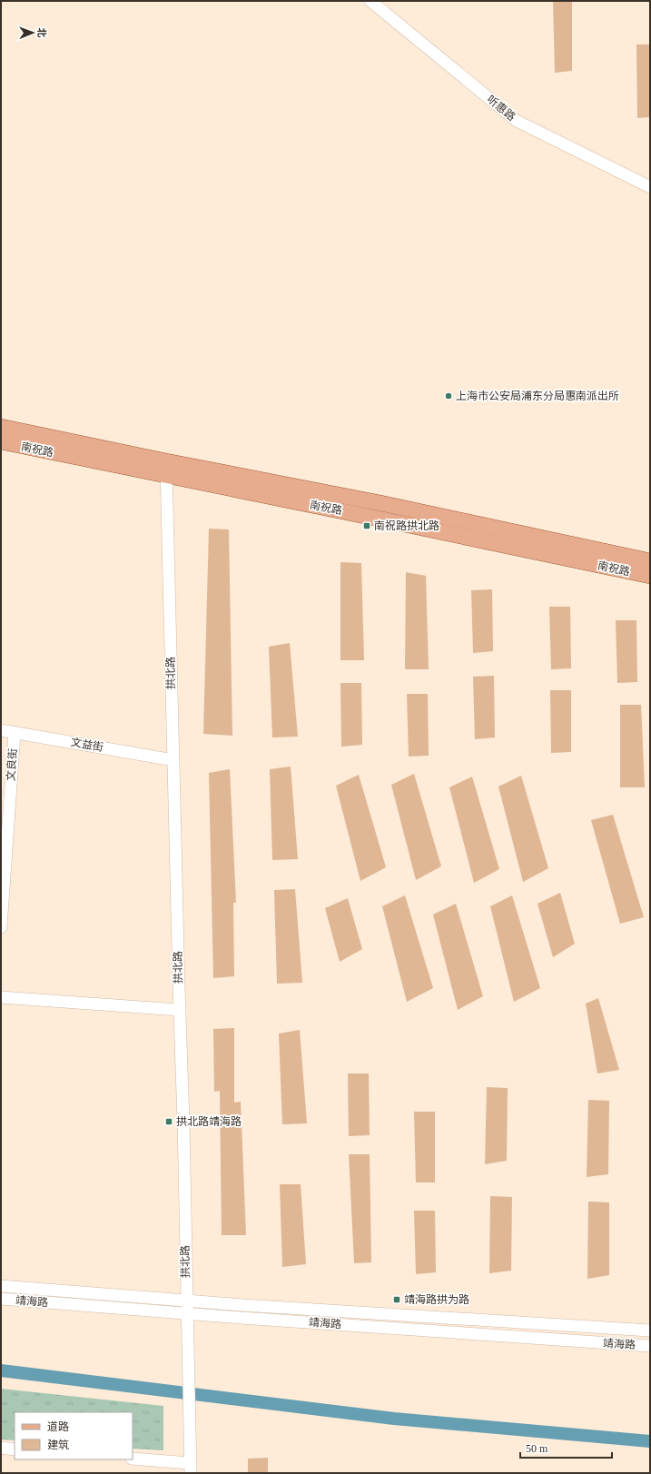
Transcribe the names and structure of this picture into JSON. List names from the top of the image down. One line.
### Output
{"streets":{"main road":["南祝路"],"street":["听惠路","拱北路","文益街","文良街","靖海路"]},"crossings":[["南祝路","拱北路"],["拱北路","文益街"],["拱北路","靖海路"],["文益街","文良街"]],"places":{"other":["上海市公安局浦东分局惠南派出所"],"transit":["南祝路拱北路","拱北路靖海路","靖海路拱为路"]},"legend":["道路","建筑"],"scale_bar":"50 m","north":"right"}
